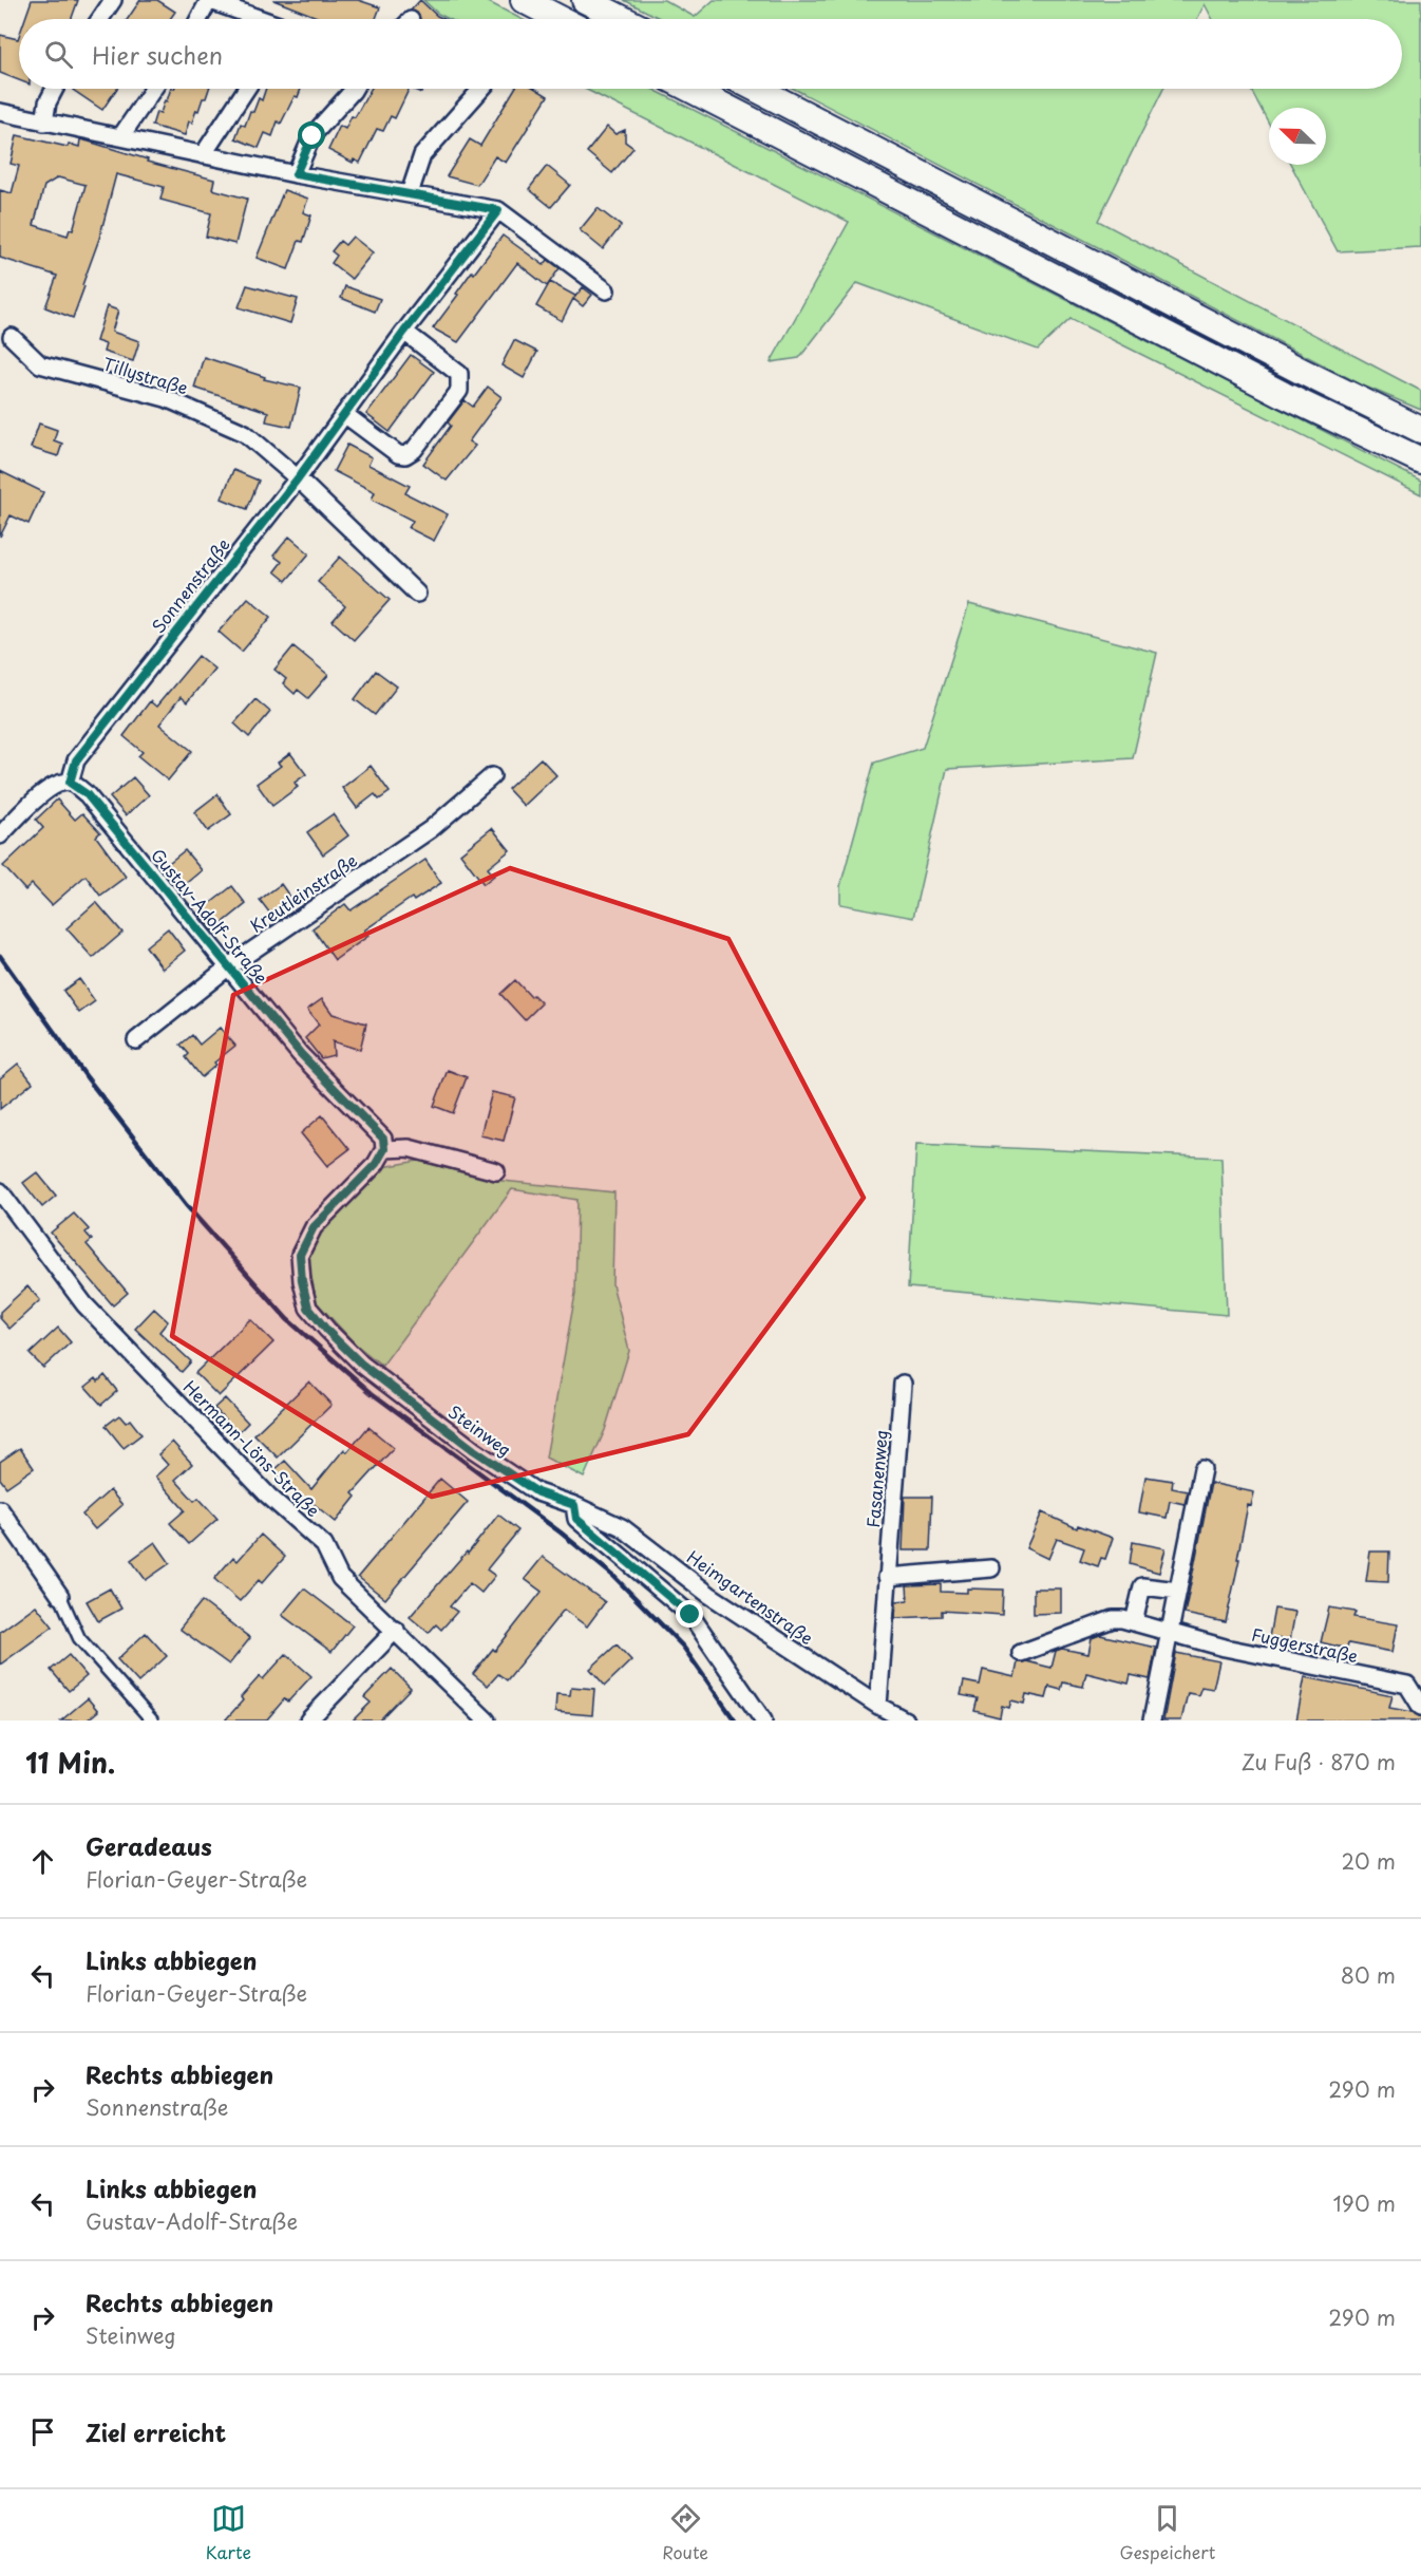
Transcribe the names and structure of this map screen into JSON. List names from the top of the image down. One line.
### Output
{"streets":{"street":["Tillystraße","Sonnenstraße","Kreutleinstraße","Gustav-Adolf-Straße","Steinweg","Hermann-Löns-Straße","Fasanenweg","Heimgartenstraße","Fuggerstraße"]},"crossings":[["Tillystraße","Sonnenstraße"],["Sonnenstraße","Gustav-Adolf-Straße"],["Kreutleinstraße","Gustav-Adolf-Straße"],["Gustav-Adolf-Straße","Steinweg"],["Steinweg","Heimgartenstraße"],["Fasanenweg","Heimgartenstraße"]],"north":"top left","page":{"search":"Hier suchen","heading":["11 Min.","Zu Fuß · 870 m"],"list":[["Geradeaus","Florian-Geyer-Straße","20 m"],["Links abbiegen","Florian-Geyer-Straße","80 m"],["Rechts abbiegen","Sonnenstraße","290 m"],["Links abbiegen","Gustav-Adolf-Straße","190 m"],["Rechts abbiegen","Steinweg","290 m"],"Ziel erreicht"],"nav":["Karte","Route","Gespeichert"]}}
